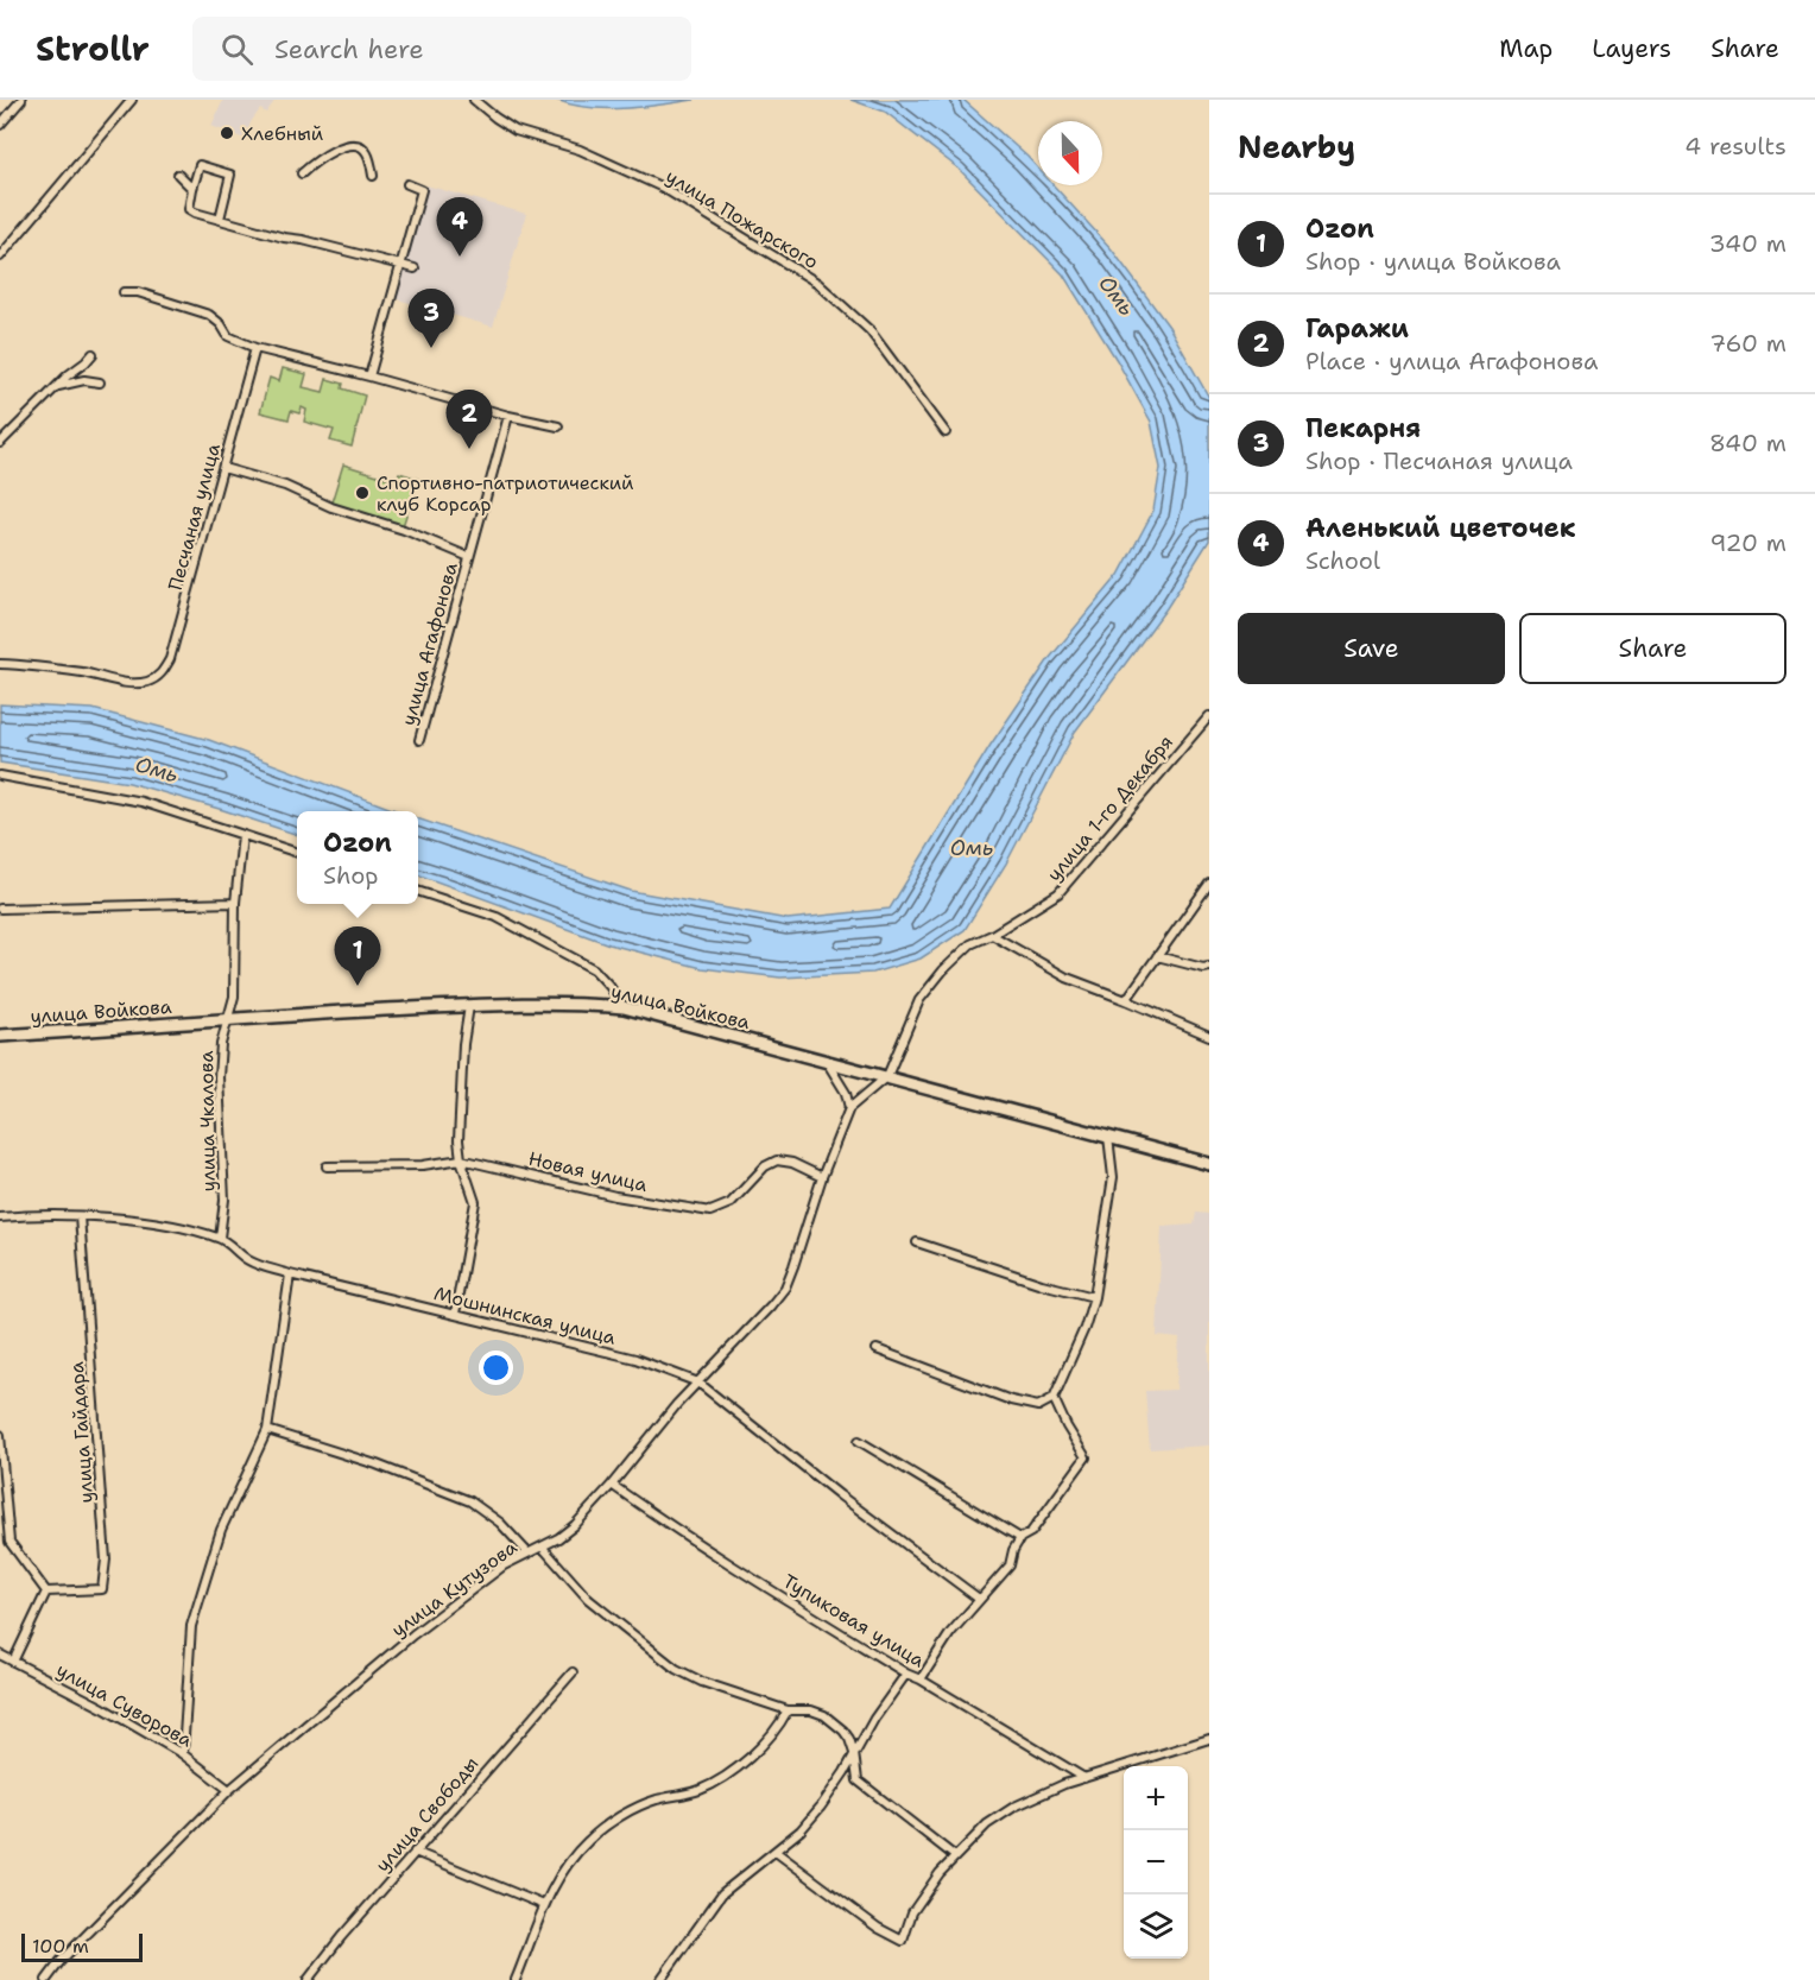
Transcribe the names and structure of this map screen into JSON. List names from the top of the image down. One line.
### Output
{"streets":{"main road":["улица Войкова"],"street":["улица Пожарского","Песчаная улица","улица Агафонова","улица 1-го Декабря","улица Чкалова","Новая улица","Мошнинская улица","улица Гайдара","улица Кутузова","Тупиковая улица","улица Суворова","улица Свободы"]},"crossings":[["Песчаная улица","улица Агафонова"],["улица 1-го Декабря","улица Войкова"],["улица 1-го Декабря","улица Кутузова"],["улица Войкова","улица Чкалова"],["улица Войкова","улица Кутузова"],["улица Чкалова","Мошнинская улица"],["Новая улица","улица Кутузова"],["Мошнинская улица","улица Гайдара"],["Мошнинская улица","улица Кутузова"],["улица Кутузова","Тупиковая улица"],["улица Кутузова","улица Суворова"]],"water":["Омь"],"places":["Хлебный","Спортивно-патриотический клуб Корсар"],"scale_bar":"100 m","north":"bottom","page":{"header":"Strollr","search":"Search here","nav":["Map","Layers","Share"],"heading":["Nearby","4 results"],"list":[{"mark":"1","name":"Ozon","note":"Shop · улица Войкова","value":"340 m"},{"mark":"2","name":"Гаражи","note":"Place · улица Агафонова","value":"760 m"},{"mark":"3","name":"Пекарня","note":"Shop · Песчаная улица","value":"840 m"},{"mark":"4","name":"Аленький цветочек","note":"School","value":"920 m"}],"pins":["4","3","2","1"],"buttons":["Save","Share"],"popup":["Ozon","Shop"],"map_buttons":["+","−"],"scale":"100 m"}}
